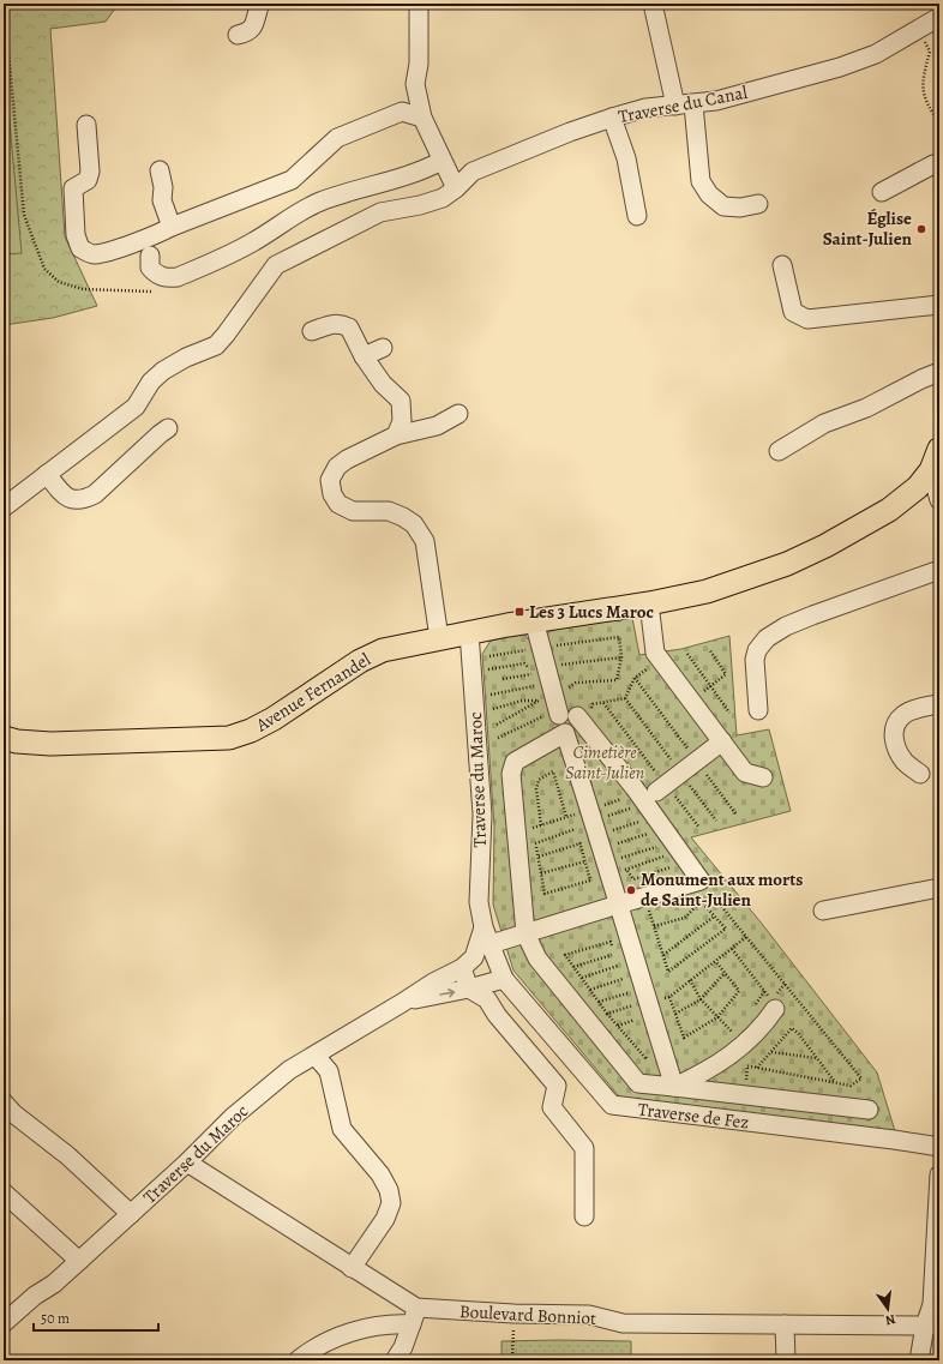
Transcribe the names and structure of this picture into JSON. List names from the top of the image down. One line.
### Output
{"streets":{"main road":["Avenue Fernandel"],"street":["Traverse du Canal","Traverse du Maroc","Traverse de Fez","Boulevard Bonniot"]},"crossings":[["Avenue Fernandel","Traverse du Maroc"],["Traverse du Maroc","Traverse de Fez"],["Traverse du Maroc","Boulevard Bonniot"]],"parks":["Cimetière Saint-Julien"],"places":{"other":["Église Saint-Julien","Monument aux morts de Saint-Julien"],"transit":["Les 3 Lucs Maroc"]},"scale_bar":"50 m","north":"bottom"}
